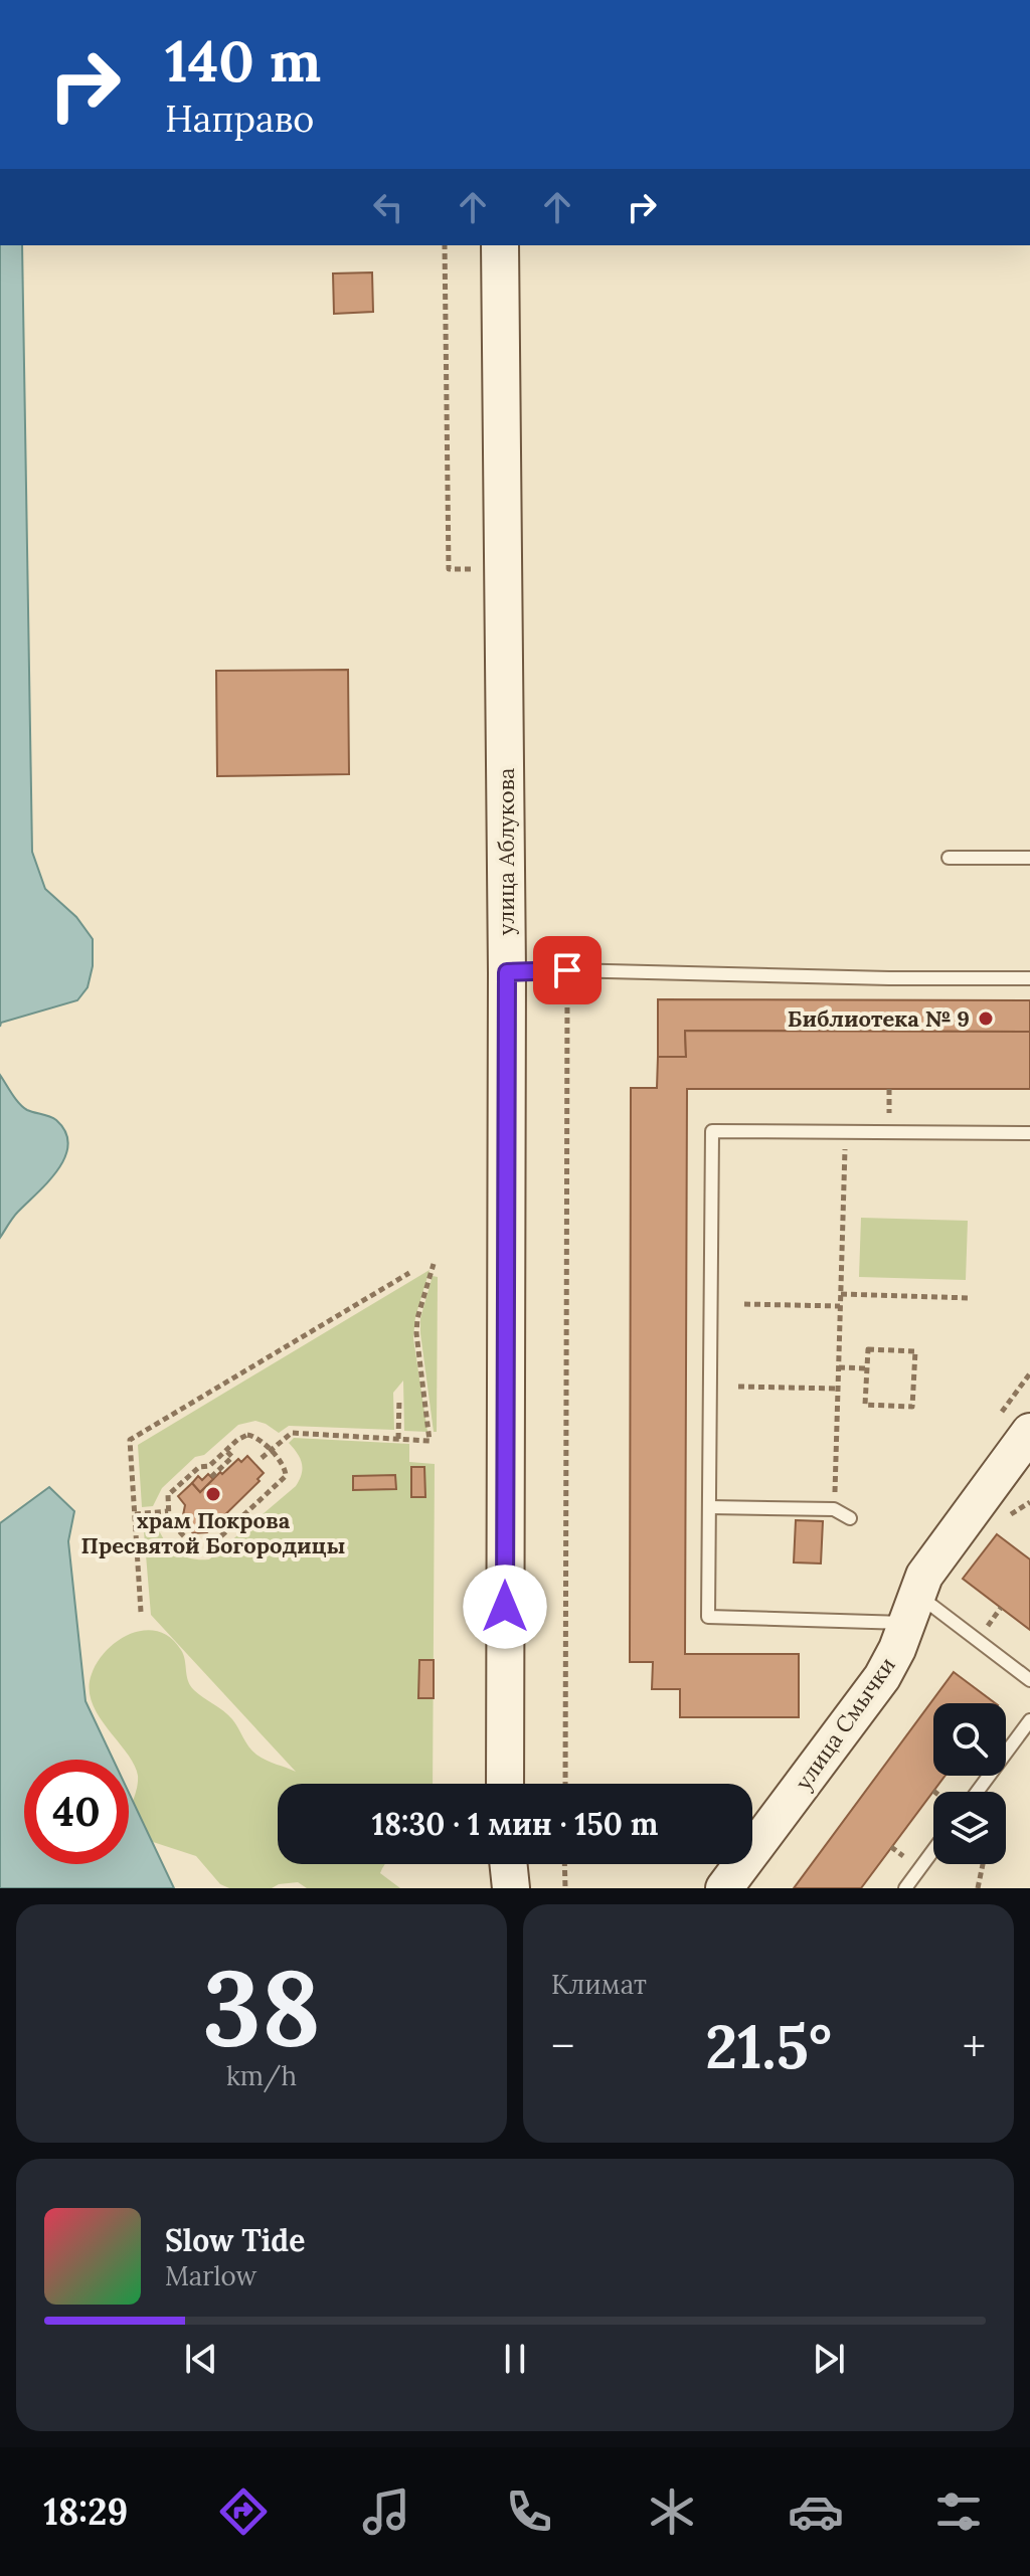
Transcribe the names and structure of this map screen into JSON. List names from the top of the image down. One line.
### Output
{"streets":{"street":["улица Аблукова","улица Смычки"]},"places":["Библиотека № 9","храм Покрова Пресвятой Богородицы"],"page":{"turn":["140 m","Направо"],"limit":"40","trip":"18:30 · 1 мин · 150 m","tile":[["38","km/h"],"Климат"],"heat":["−","21.5°","+"],"song":["Slow Tide","Marlow"],"tabs":"18:29"}}
